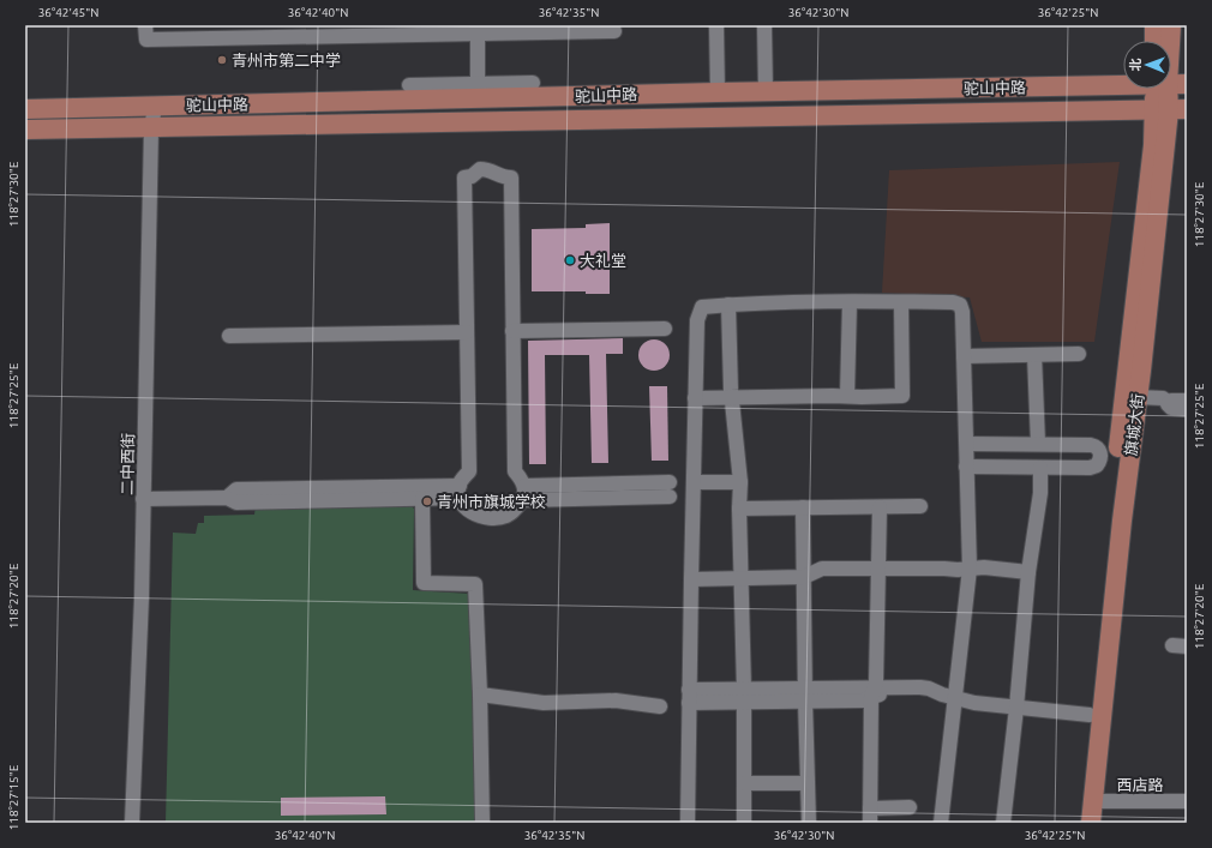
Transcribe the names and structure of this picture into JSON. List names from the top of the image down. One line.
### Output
{"streets":{"main road":["驼山中路","旗城大街"],"street":["二中西街","西店路"]},"crossings":[["驼山中路","旗城大街"],["驼山中路","二中西街"],["旗城大街","西店路"]],"places":["青州市第二中学","大礼堂","青州市旗城学校"],"north":"left","coordinates":["36°42'45\"N","36°42'40\"N","36°42'35\"N","36°42'30\"N","36°42'25\"N","118°27'30\"E","118°27'25\"E","118°27'20\"E","118°27'15\"E"]}
